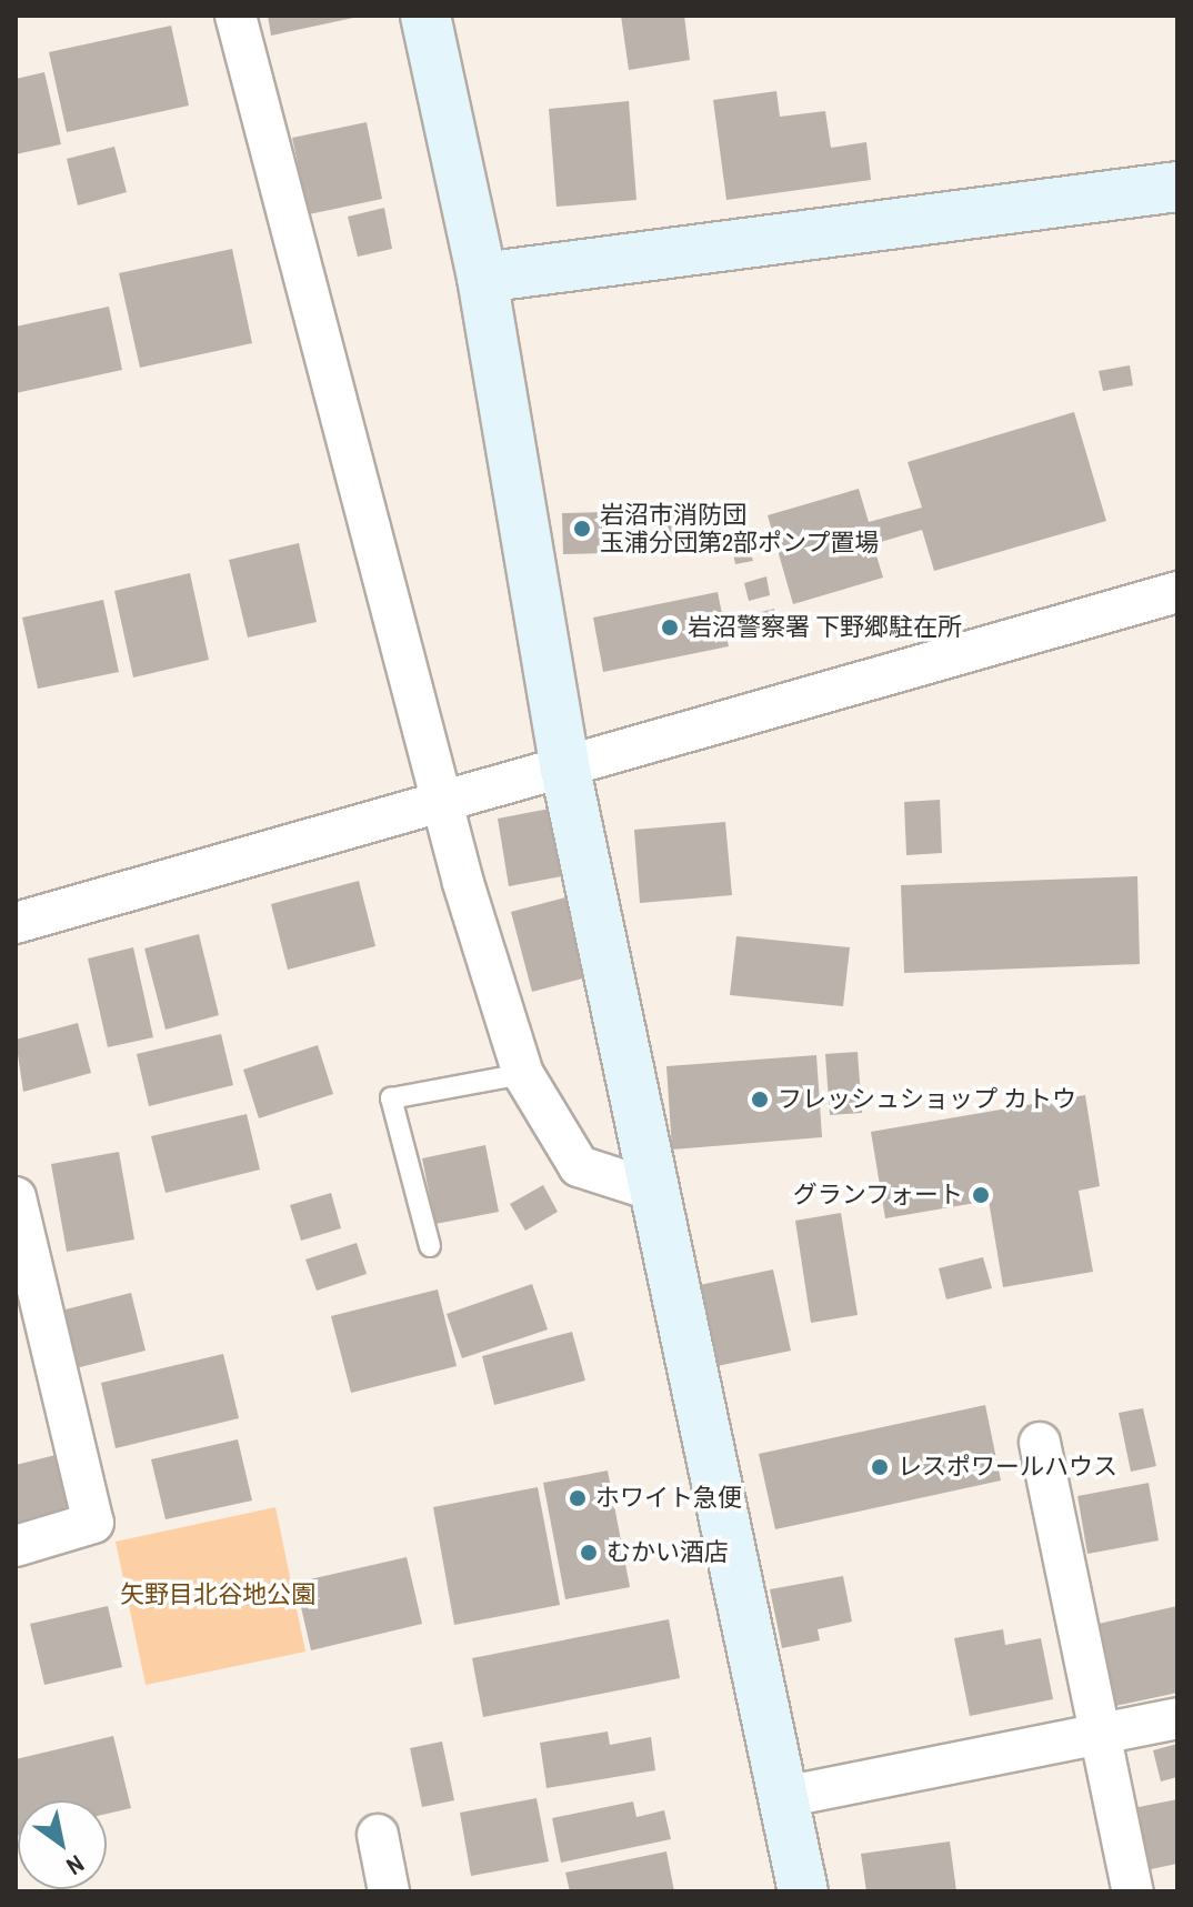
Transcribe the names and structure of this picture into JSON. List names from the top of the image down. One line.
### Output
{"parks":["矢野目北谷地公園"],"places":["岩沼市消防団 玉浦分団第2部ポンプ置場","岩沼警察署 下野郷駐在所","フレッシュショップ カトウ","グランフォート","レスポワールハウス","ホワイト急便","むかい酒店"],"north":"bottom right"}
